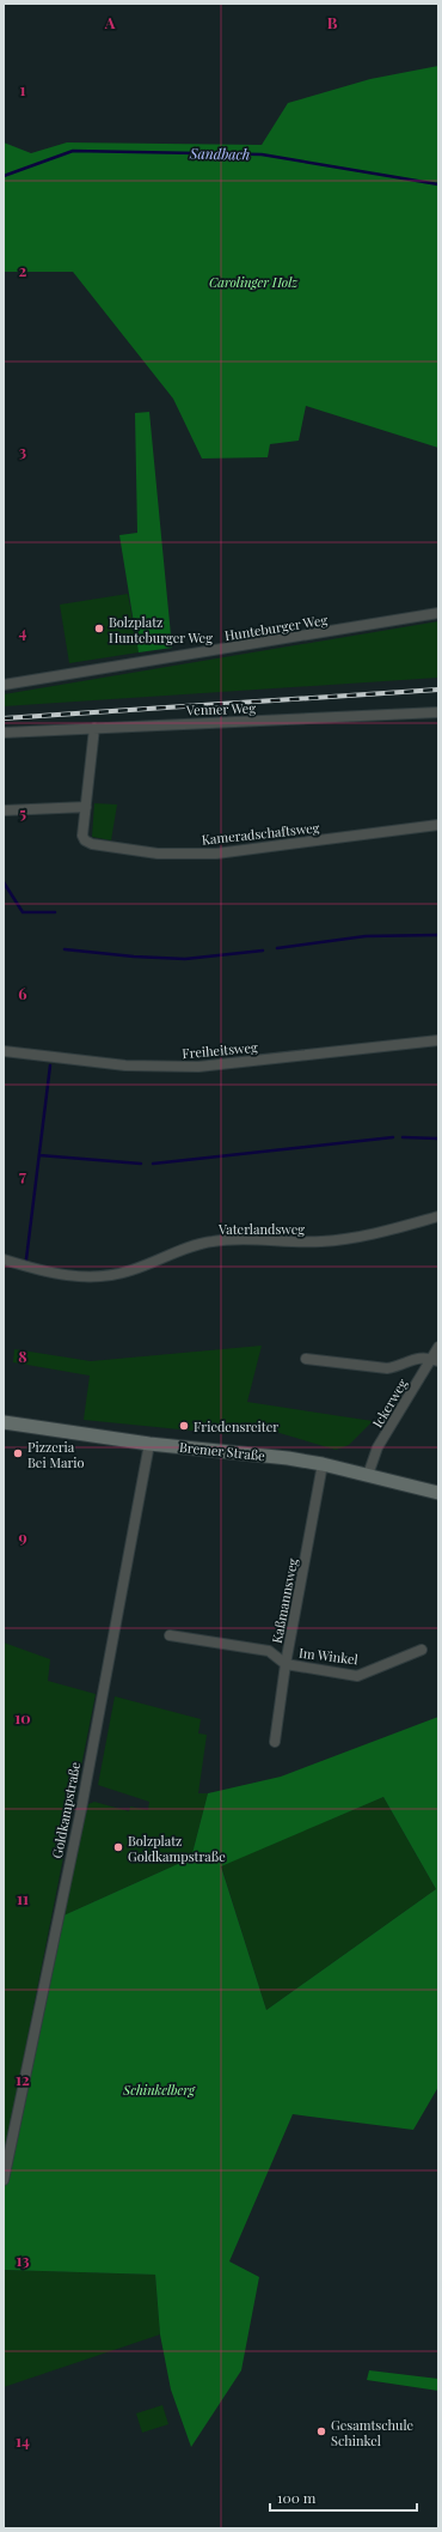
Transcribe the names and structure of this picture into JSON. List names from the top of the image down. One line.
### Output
{"streets":{"main road":["Bremer Straße"],"street":["Hunteburger Weg","Venner Weg","Kameradschaftsweg","Freiheitsweg","Vaterlandsweg","Ickerweg","Kaßmannsweg","Im Winkel","Goldkampstraße"]},"crossings":[["Venner Weg","Kameradschaftsweg"],["Ickerweg","Bremer Straße"],["Bremer Straße","Kaßmannsweg"],["Bremer Straße","Goldkampstraße"],["Kaßmannsweg","Im Winkel"]],"water":["Sandbach"],"parks":["Carolinger Holz","Schinkelberg"],"places":["Bolzplatz Hunteburger Weg","Friedensreiter","Pizzeria Bei Mario","Bolzplatz Goldkampstraße","Gesamtschule Schinkel"],"scale_bar":"100 m","grid":{"columns":["A","B"],"rows":["1","2","3","4","5","6","7","8","9","10","11","12","13","14"]}}
